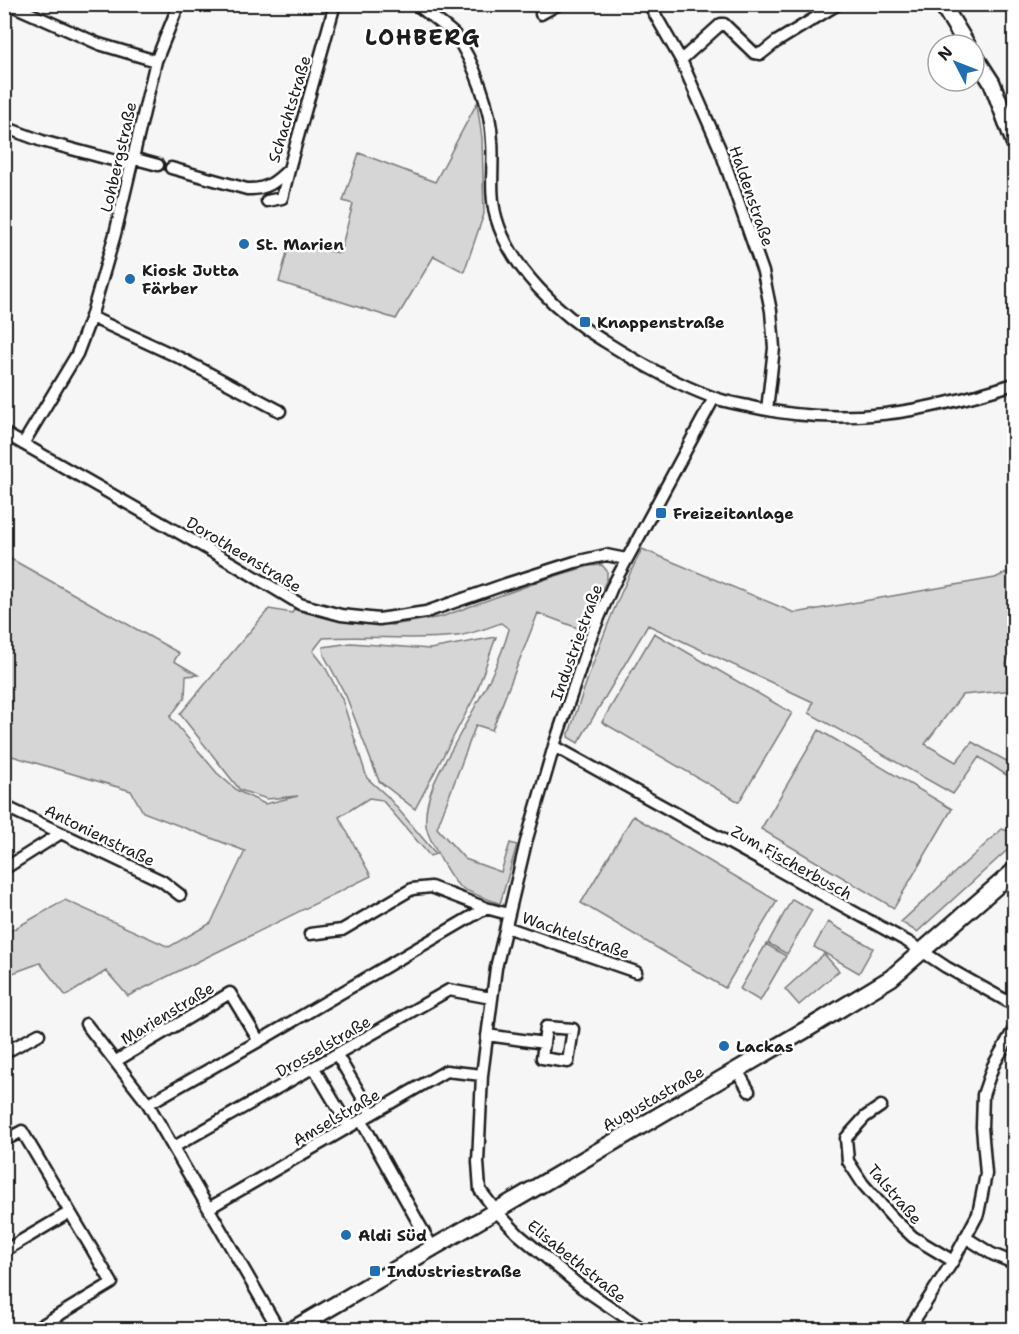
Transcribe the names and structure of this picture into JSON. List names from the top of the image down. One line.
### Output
{"streets":{"main road":["Augustastraße"],"street":["Schachtstraße","Lohbergstraße","Haldenstraße","Dorotheenstraße","Industriestraße","Antonienstraße","Zum Fischerbusch","Wachtelstraße","Marienstraße","Drosselstraße","Amselstraße","Talstraße","Elisabethstraße"]},"crossings":[["Lohbergstraße","Dorotheenstraße"],["Dorotheenstraße","Industriestraße"],["Industriestraße","Zum Fischerbusch"],["Industriestraße","Wachtelstraße"],["Industriestraße","Drosselstraße"],["Industriestraße","Augustastraße"],["Industriestraße","Amselstraße"],["Industriestraße","Elisabethstraße"],["Zum Fischerbusch","Augustastraße"],["Marienstraße","Drosselstraße"],["Marienstraße","Amselstraße"],["Augustastraße","Elisabethstraße"]],"districts":["LOHBERG"],"places":{"other":["St. Marien","Kiosk Jutta Färber","Lackas","Aldi Süd"],"transit":["Knappenstraße","Freizeitanlage","Industriestraße"]},"north":"top left"}
